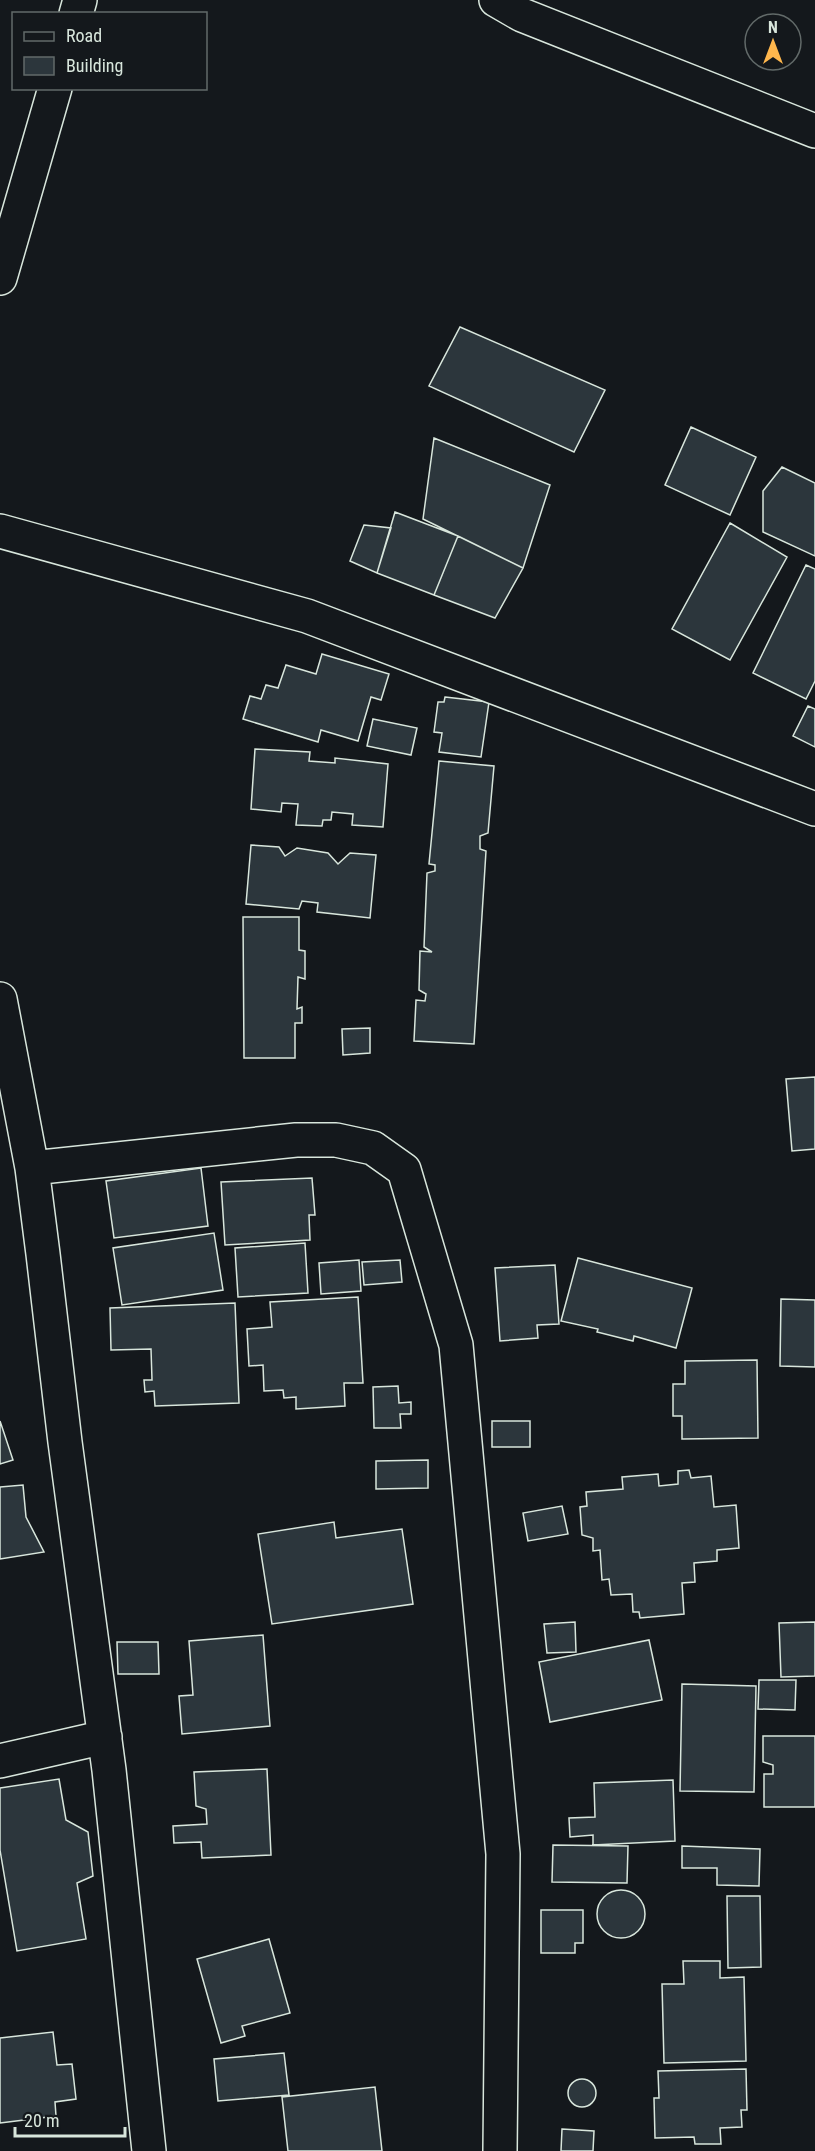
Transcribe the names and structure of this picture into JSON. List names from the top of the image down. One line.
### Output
{"legend":["Road","Building"],"scale_bar":"20 m","north":"top"}
